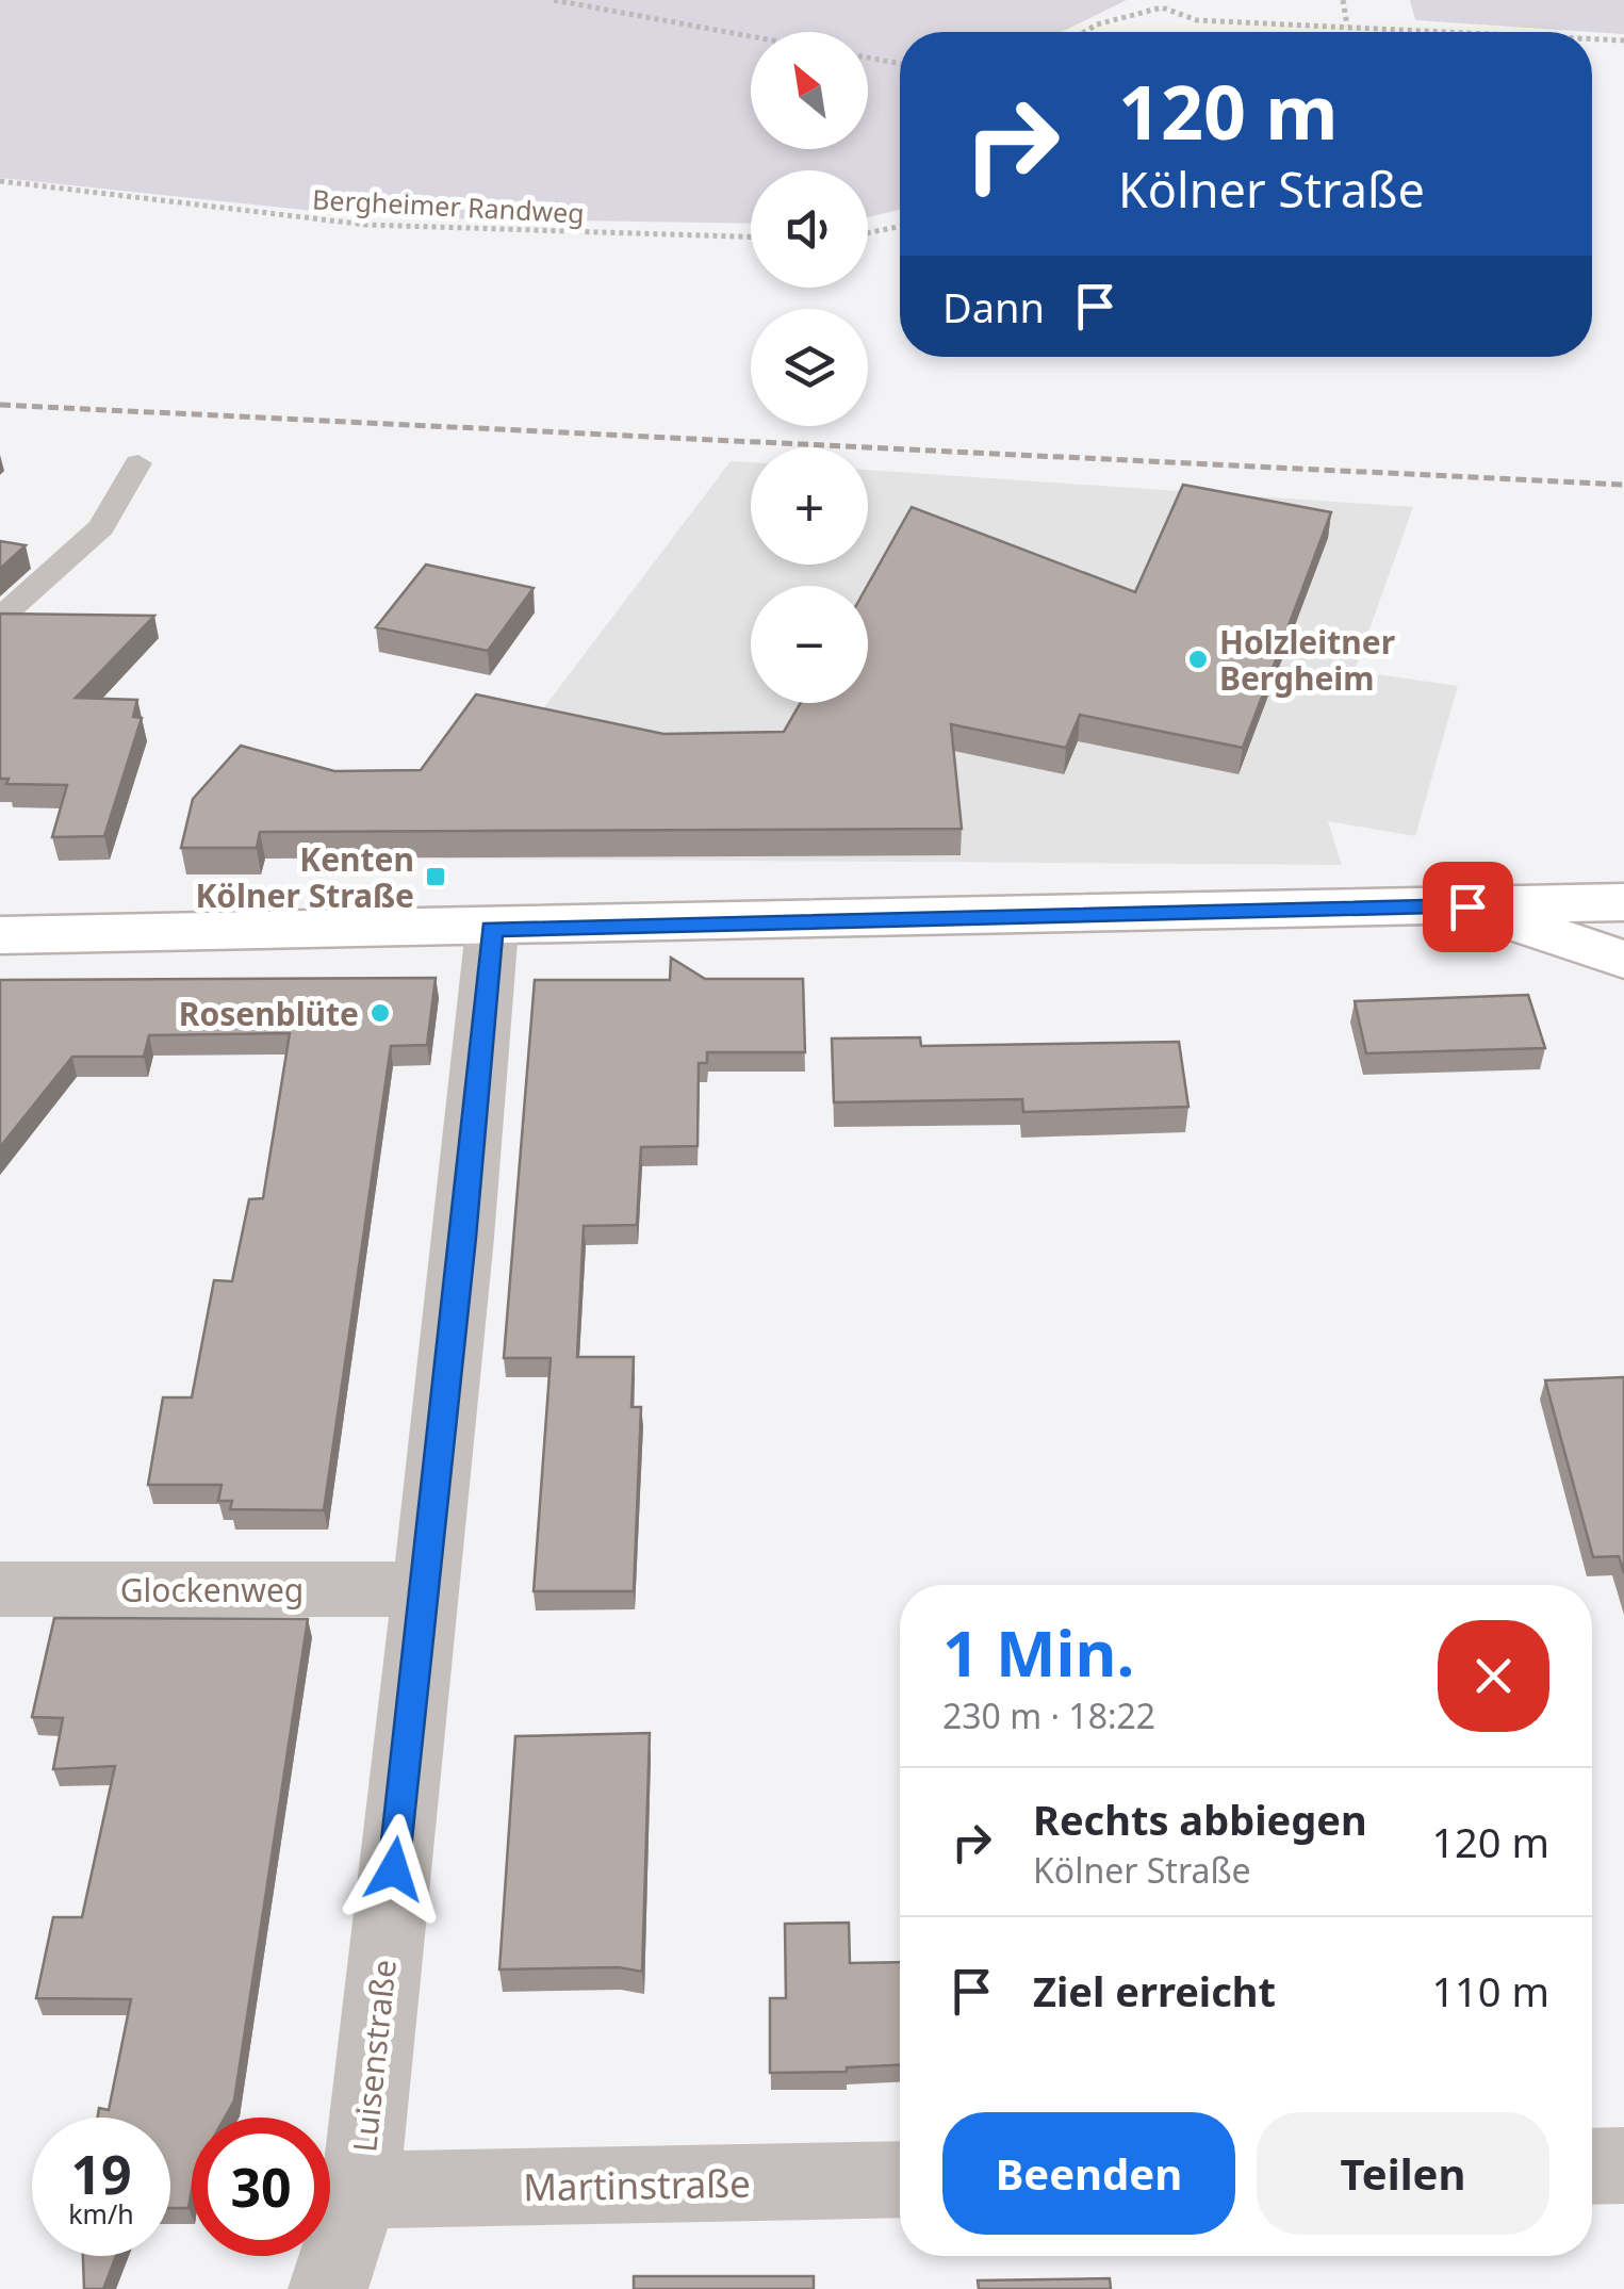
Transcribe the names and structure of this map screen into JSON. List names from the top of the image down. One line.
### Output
{"streets":{"street":["Glockenweg","Luisenstraße","Martinstraße"],"path":["Bergheimer Randweg"]},"crossings":[["Glockenweg","Luisenstraße"],["Luisenstraße","Martinstraße"]],"places":{"other":["Holzleitner Bergheim","Rosenblüte"],"transit":["Kenten Kölner Straße"]},"north":"top left","page":{"map_buttons":["+","−"],"turn":["120 m","Kölner Straße"],"then":"Dann","heading":["1 Min.","230 m · 18:22"],"list":[{"name":"Rechts abbiegen","note":"Kölner Straße","value":"120 m"},{"name":"Ziel erreicht","value":"110 m"}],"buttons":["Beenden","Teilen"],"speed":"19 km/h","limit":"30"}}
